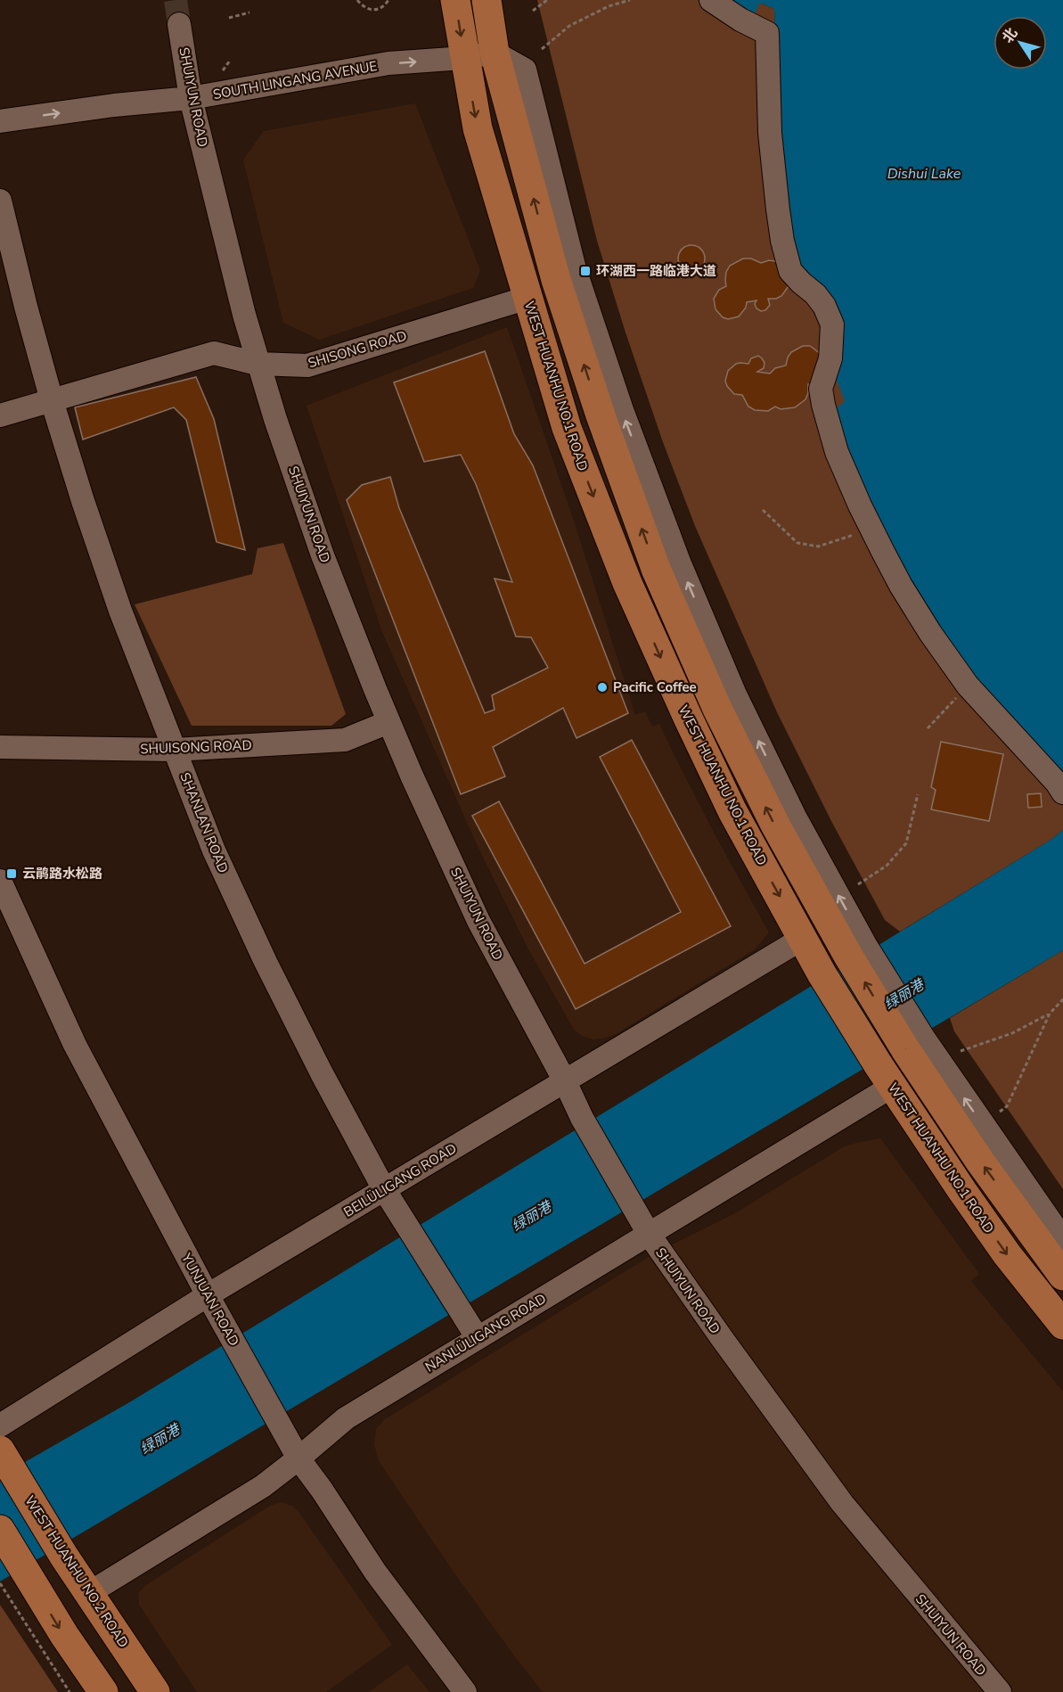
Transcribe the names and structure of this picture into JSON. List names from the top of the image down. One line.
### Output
{"streets":{"main road":["WEST HUANHU NO.1 ROAD","WEST HUANHU NO.2 ROAD"],"street":["SOUTH LINGANG AVENUE","SHUIYUN ROAD","SHISONG ROAD","SHUISONG ROAD","SHANLAN ROAD","BEILÜLIGANG ROAD","YUNJUAN ROAD","NANLÜLIGANG ROAD"]},"crossings":[["SOUTH LINGANG AVENUE","SHUIYUN ROAD"],["SOUTH LINGANG AVENUE","WEST HUANHU NO.1 ROAD"],["SHUIYUN ROAD","SHISONG ROAD"],["SHUIYUN ROAD","SHUISONG ROAD"],["SHUIYUN ROAD","BEILÜLIGANG ROAD"],["SHUIYUN ROAD","NANLÜLIGANG ROAD"],["SHISONG ROAD","WEST HUANHU NO.1 ROAD"],["SHISONG ROAD","SHANLAN ROAD"],["WEST HUANHU NO.1 ROAD","BEILÜLIGANG ROAD"],["WEST HUANHU NO.1 ROAD","NANLÜLIGANG ROAD"],["SHUISONG ROAD","SHANLAN ROAD"],["SHANLAN ROAD","BEILÜLIGANG ROAD"],["SHANLAN ROAD","NANLÜLIGANG ROAD"],["BEILÜLIGANG ROAD","YUNJUAN ROAD"],["YUNJUAN ROAD","NANLÜLIGANG ROAD"],["NANLÜLIGANG ROAD","WEST HUANHU NO.2 ROAD"]],"one_way":["SOUTH LINGANG AVENUE"],"water":["Dishui Lake","绿丽港"],"places":{"transit":["环湖西一路临港大道","云鹃路水松路"],"other":["Pacific Coffee"]},"north":"top left"}
